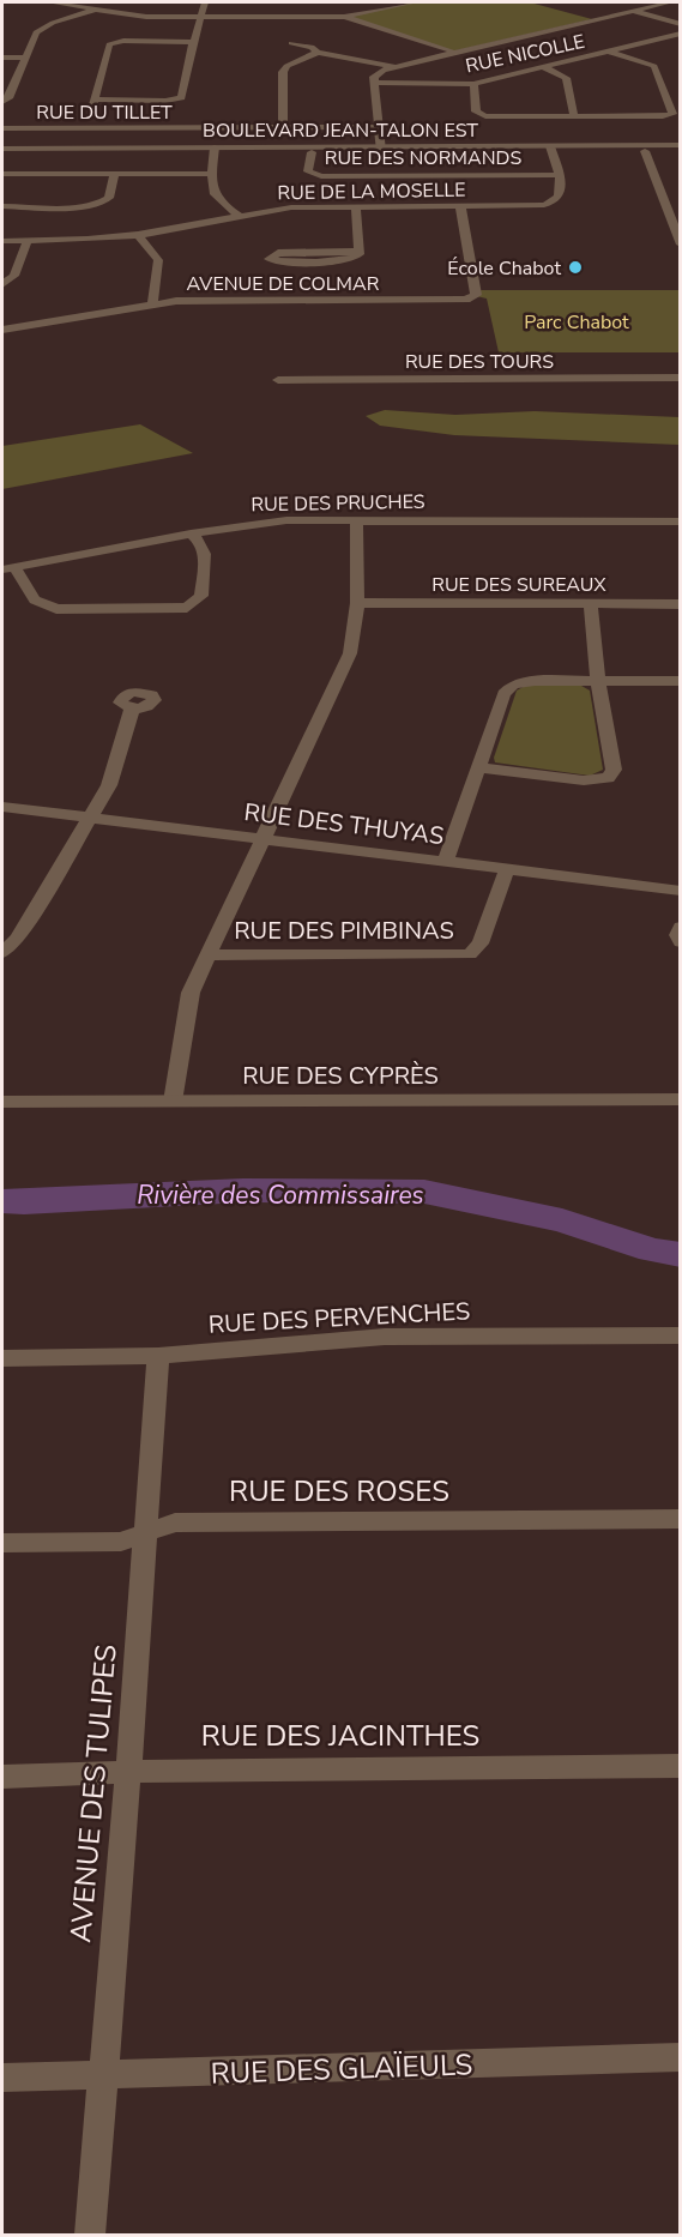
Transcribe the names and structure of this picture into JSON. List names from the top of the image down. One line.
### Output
{"streets":{"street":["RUE NICOLLE","RUE DU TILLET","BOULEVARD JEAN-TALON EST","RUE DES NORMANDS","RUE DE LA MOSELLE","AVENUE DE COLMAR","RUE DES TOURS","RUE DES PRUCHES","RUE DES SUREAUX","RUE DES THUYAS","RUE DES PIMBINAS","RUE DES CYPRÈS","RUE DES PERVENCHES","RUE DES ROSES","RUE DES JACINTHES","AVENUE DES TULIPES","RUE DES GLAÏEULS"]},"crossings":[["BOULEVARD JEAN-TALON EST","RUE DES NORMANDS"],["RUE DES NORMANDS","RUE DE LA MOSELLE"],["RUE DE LA MOSELLE","AVENUE DE COLMAR"],["RUE DES THUYAS","RUE DES PIMBINAS"],["RUE DES PERVENCHES","AVENUE DES TULIPES"],["RUE DES ROSES","AVENUE DES TULIPES"],["RUE DES JACINTHES","AVENUE DES TULIPES"],["AVENUE DES TULIPES","RUE DES GLAÏEULS"]],"water":["Rivière des Commissaires"],"parks":["Parc Chabot"],"places":["École Chabot"]}
